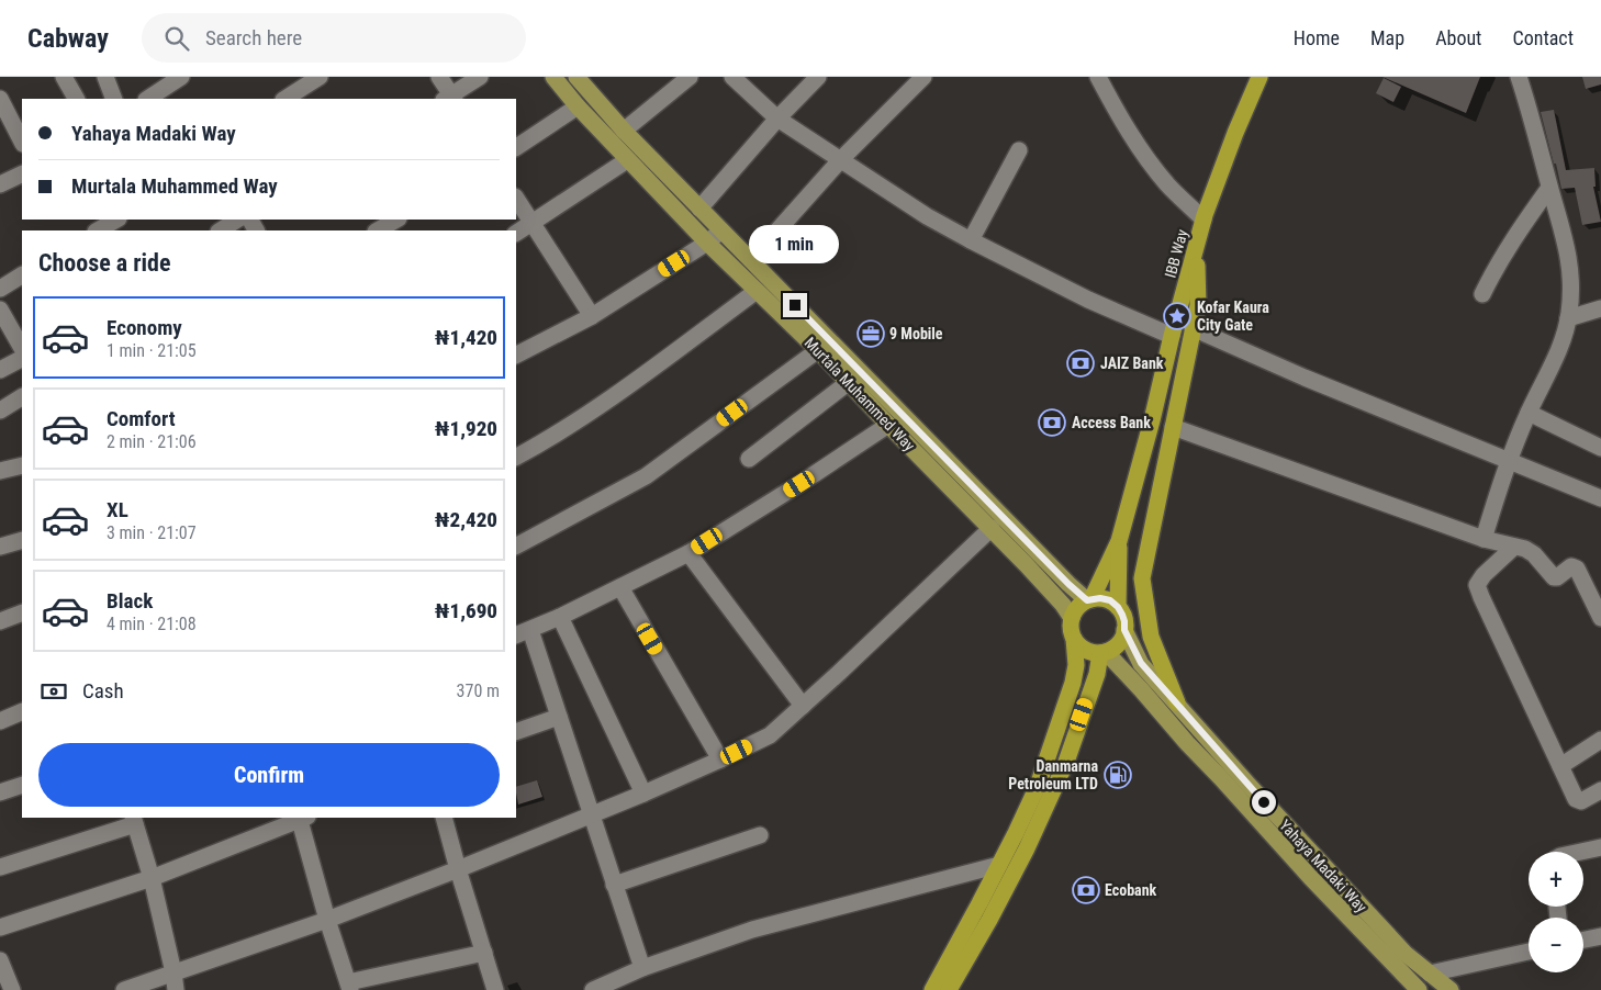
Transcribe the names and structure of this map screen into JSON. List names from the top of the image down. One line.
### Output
{"streets":{"highway":["IBB Way"],"main road":["Murtala Muhammed Way","Yahaya Madaki Way"]},"crossings":[["IBB Way","Murtala Muhammed Way"],["IBB Way","Yahaya Madaki Way"],["Murtala Muhammed Way","Yahaya Madaki Way"]],"places":{"place":["Kofar Kaura City Gate"],"office":["9 Mobile"],"bank":["JAIZ Bank","Access Bank","Ecobank"],"fuel station":["Danmarna Petroleum LTD"]},"page":{"header":"Cabway","search":"Search here","nav":["Home","Map","About","Contact"],"banner":["Yahaya Madaki Way","Murtala Muhammed Way"],"bubble":"1 min","heading":"Choose a ride","list":[{"name":"Economy","note":"1 min · 21:05","value":"₦1,420"},{"name":"Comfort","note":"2 min · 21:06","value":"₦1,920"},{"name":"XL","note":"3 min · 21:07","value":"₦2,420"},{"name":"Black","note":"4 min · 21:08","value":"₦1,690"}],"pay":["Cash","370 m"],"buttons":"Confirm","map_buttons":["+","−"]}}
